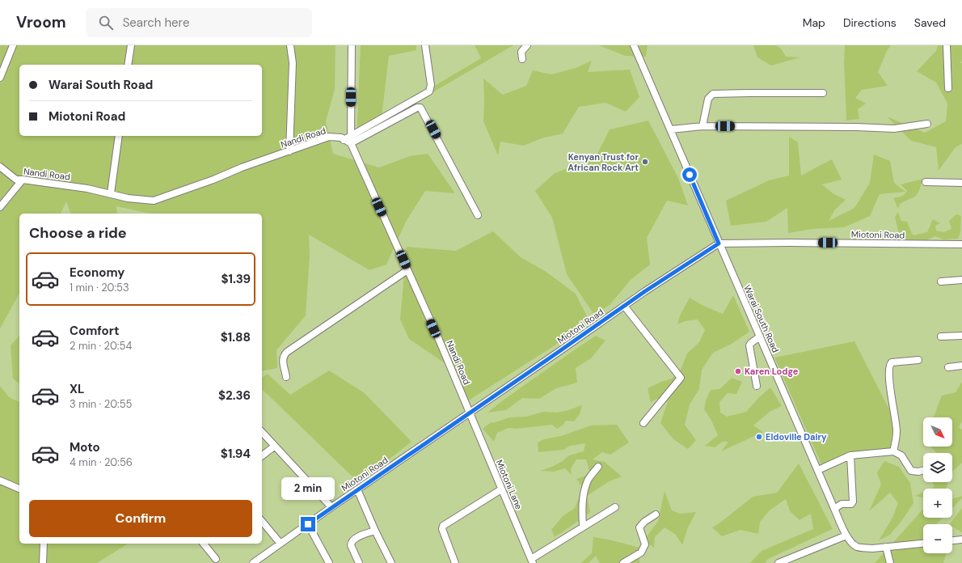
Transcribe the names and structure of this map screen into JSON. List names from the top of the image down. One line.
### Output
{"streets":{"street":["Nandi Road","Miotoni Road","Warai South Road","Miotoni Lane"]},"crossings":[["Nandi Road","Miotoni Road"],["Nandi Road","Miotoni Lane"],["Miotoni Road","Warai South Road"],["Miotoni Road","Miotoni Lane"]],"places":["Kenyan Trust for African Rock Art","Karen Lodge","Eldoville Dairy"],"north":"bottom right","page":{"header":"Vroom","search":"Search here","nav":["Map","Directions","Saved"],"banner":["Warai South Road","Miotoni Road"],"heading":"Choose a ride","list":[{"name":"Economy","note":"1 min · 20:53","value":"$1.39"},{"name":"Comfort","note":"2 min · 20:54","value":"$1.88"},{"name":"XL","note":"3 min · 20:55","value":"$2.36"},{"name":"Moto","note":"4 min · 20:56","value":"$1.94"}],"map_buttons":["+","−"],"bubble":"2 min","buttons":"Confirm"}}
